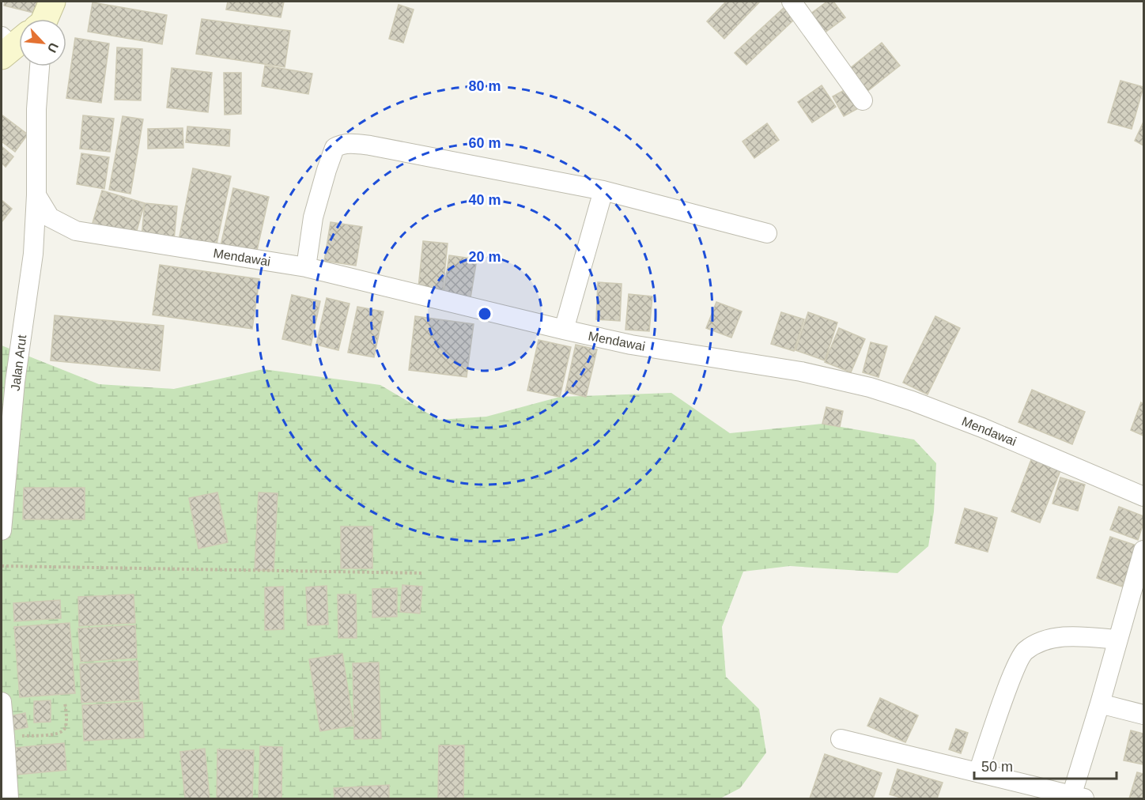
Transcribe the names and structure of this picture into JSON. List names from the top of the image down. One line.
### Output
{"streets":{"street":["Mendawai","Jalan Arut"]},"crossings":[["Mendawai","Jalan Arut"]],"scale_bar":"50 m","north":"bottom right","rings":["80 m","60 m","40 m","20 m"]}
